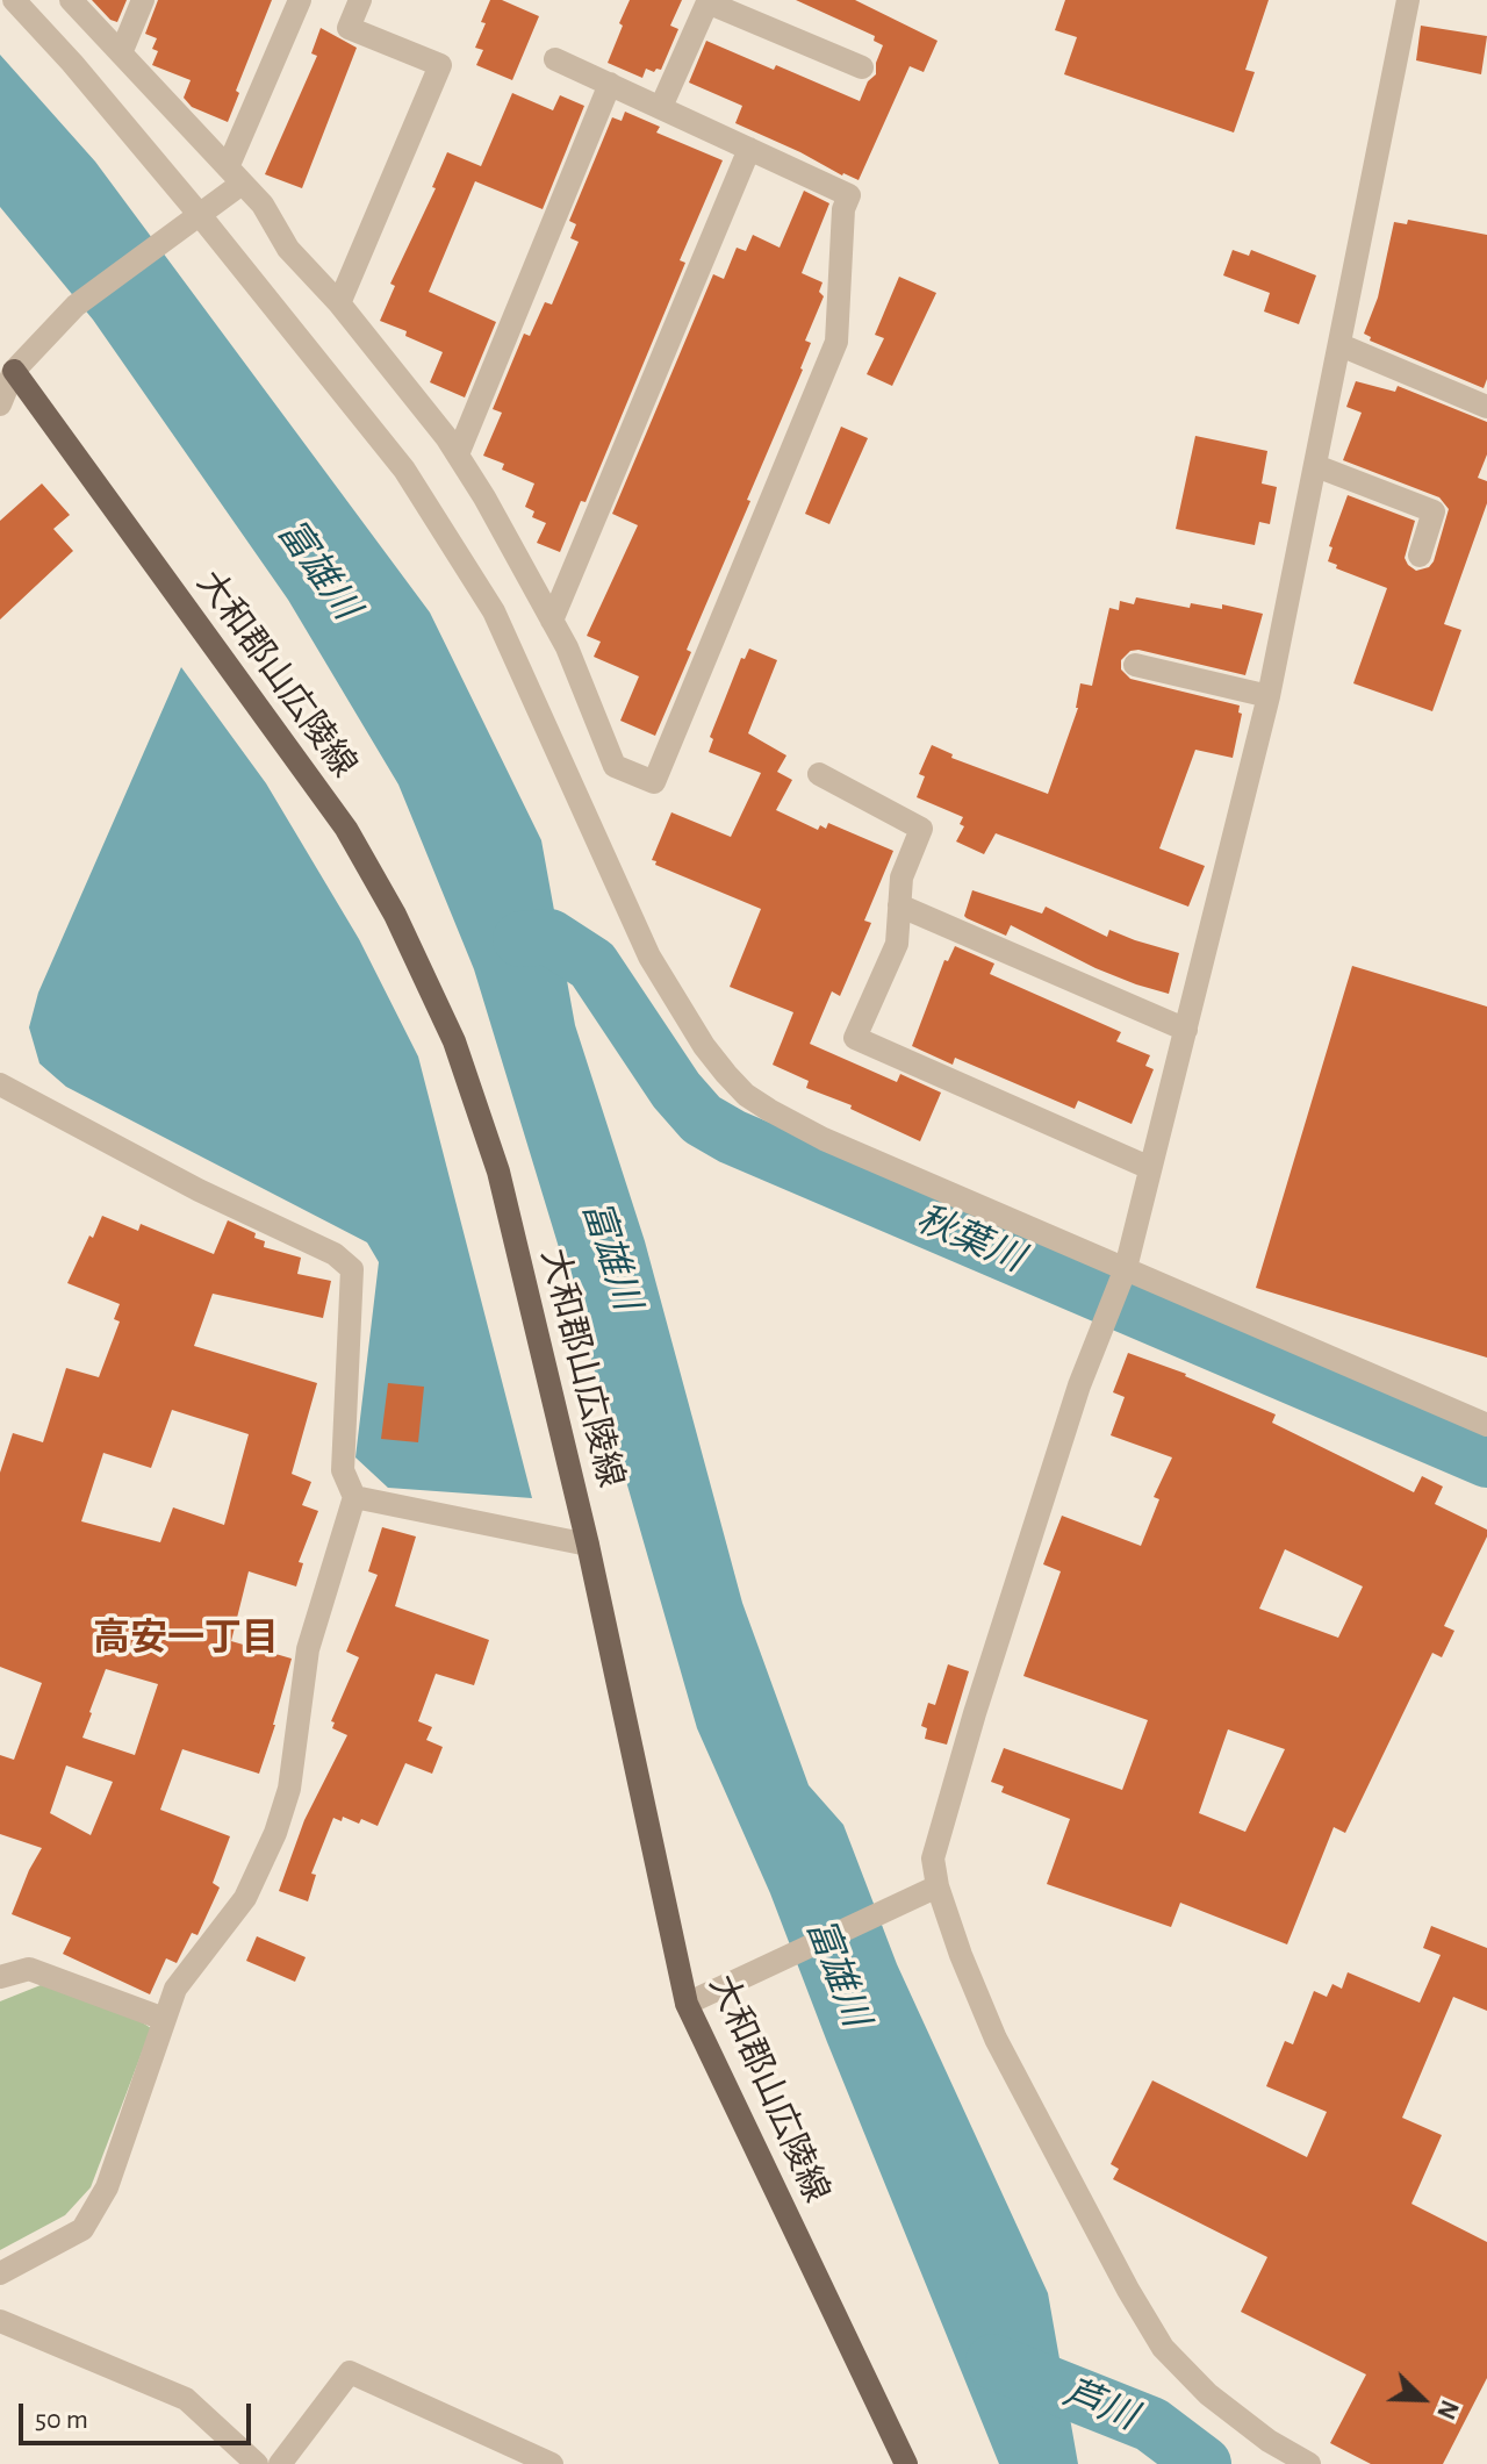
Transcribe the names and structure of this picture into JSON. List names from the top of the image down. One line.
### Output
{"streets":{"main road":["大和郡山広陵線"]},"districts":["高安一丁目"],"water":["富雄川","秋葉川","芦川"],"scale_bar":"50 m","north":"bottom right"}
